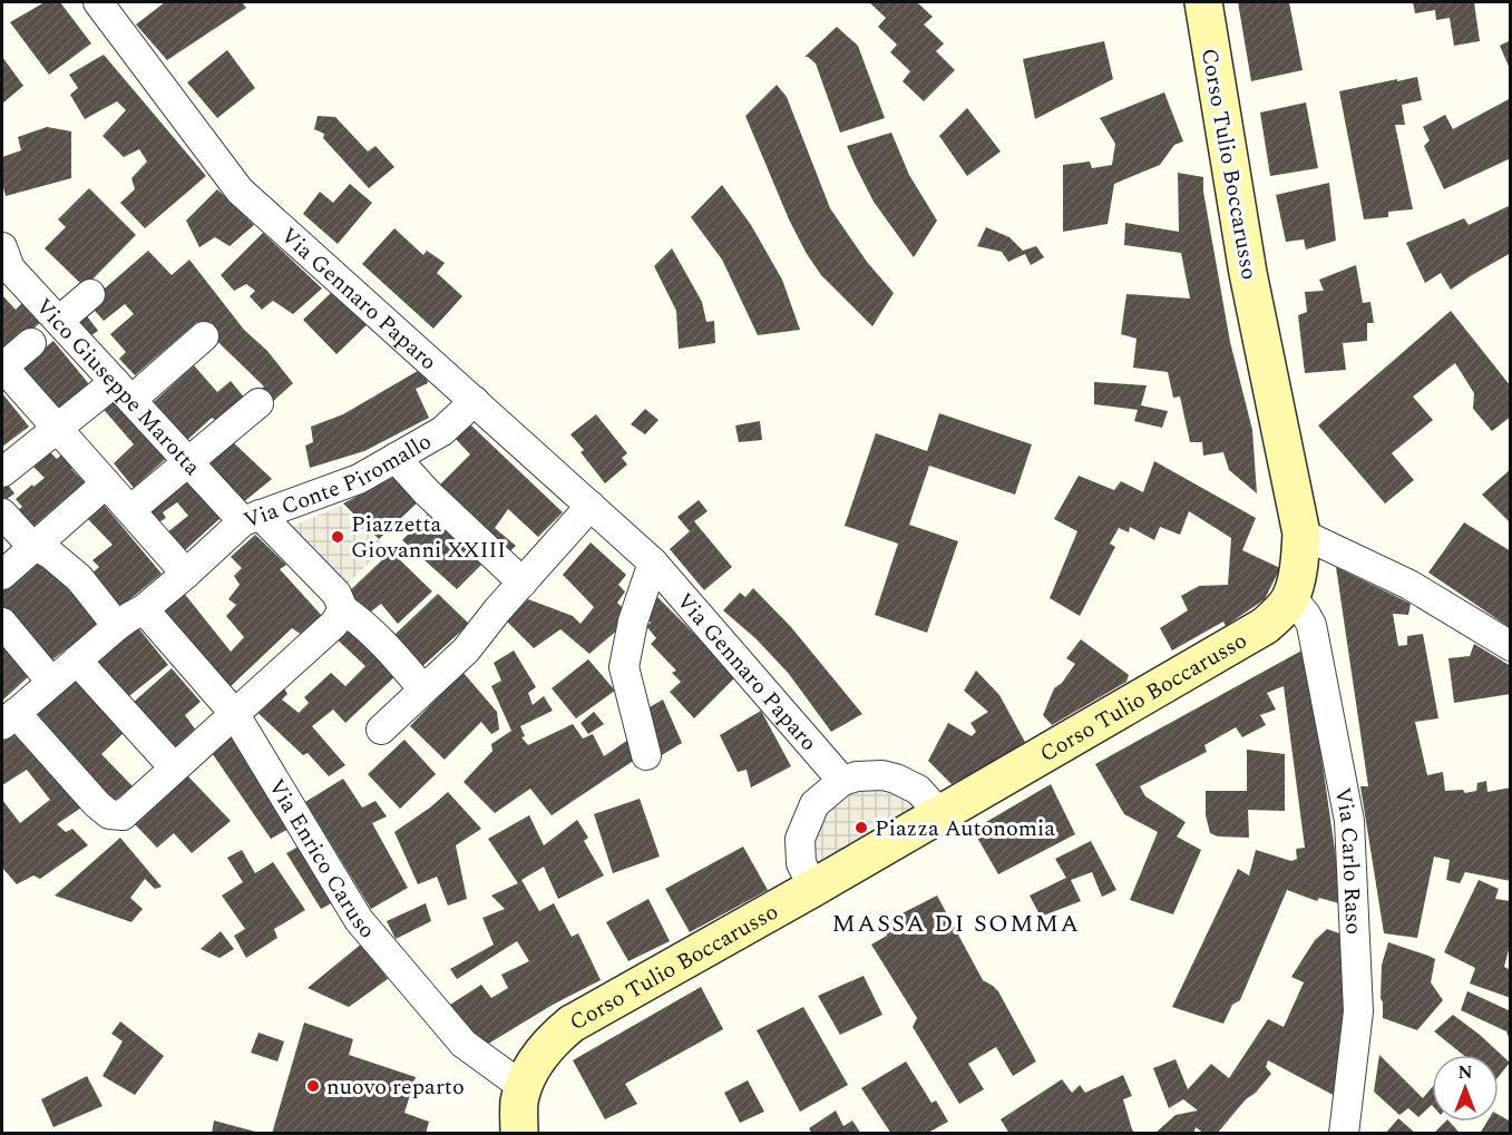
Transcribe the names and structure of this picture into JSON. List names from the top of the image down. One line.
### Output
{"streets":{"street":["Corso Tulio Boccarusso","Via Gennaro Paparo","Vico Giuseppe Marotta","Via Conte Piromallo","Via Enrico Caruso","Via Carlo Raso"]},"crossings":[["Corso Tulio Boccarusso","Via Enrico Caruso"],["Corso Tulio Boccarusso","Via Carlo Raso"],["Via Gennaro Paparo","Via Conte Piromallo"],["Vico Giuseppe Marotta","Via Conte Piromallo"],["Via Conte Piromallo","Via Enrico Caruso"]],"districts":["MASSA DI SOMMA"],"places":["Piazzetta Giovanni XXIII","Piazza Autonomia","nuovo reparto"],"north":"top"}
